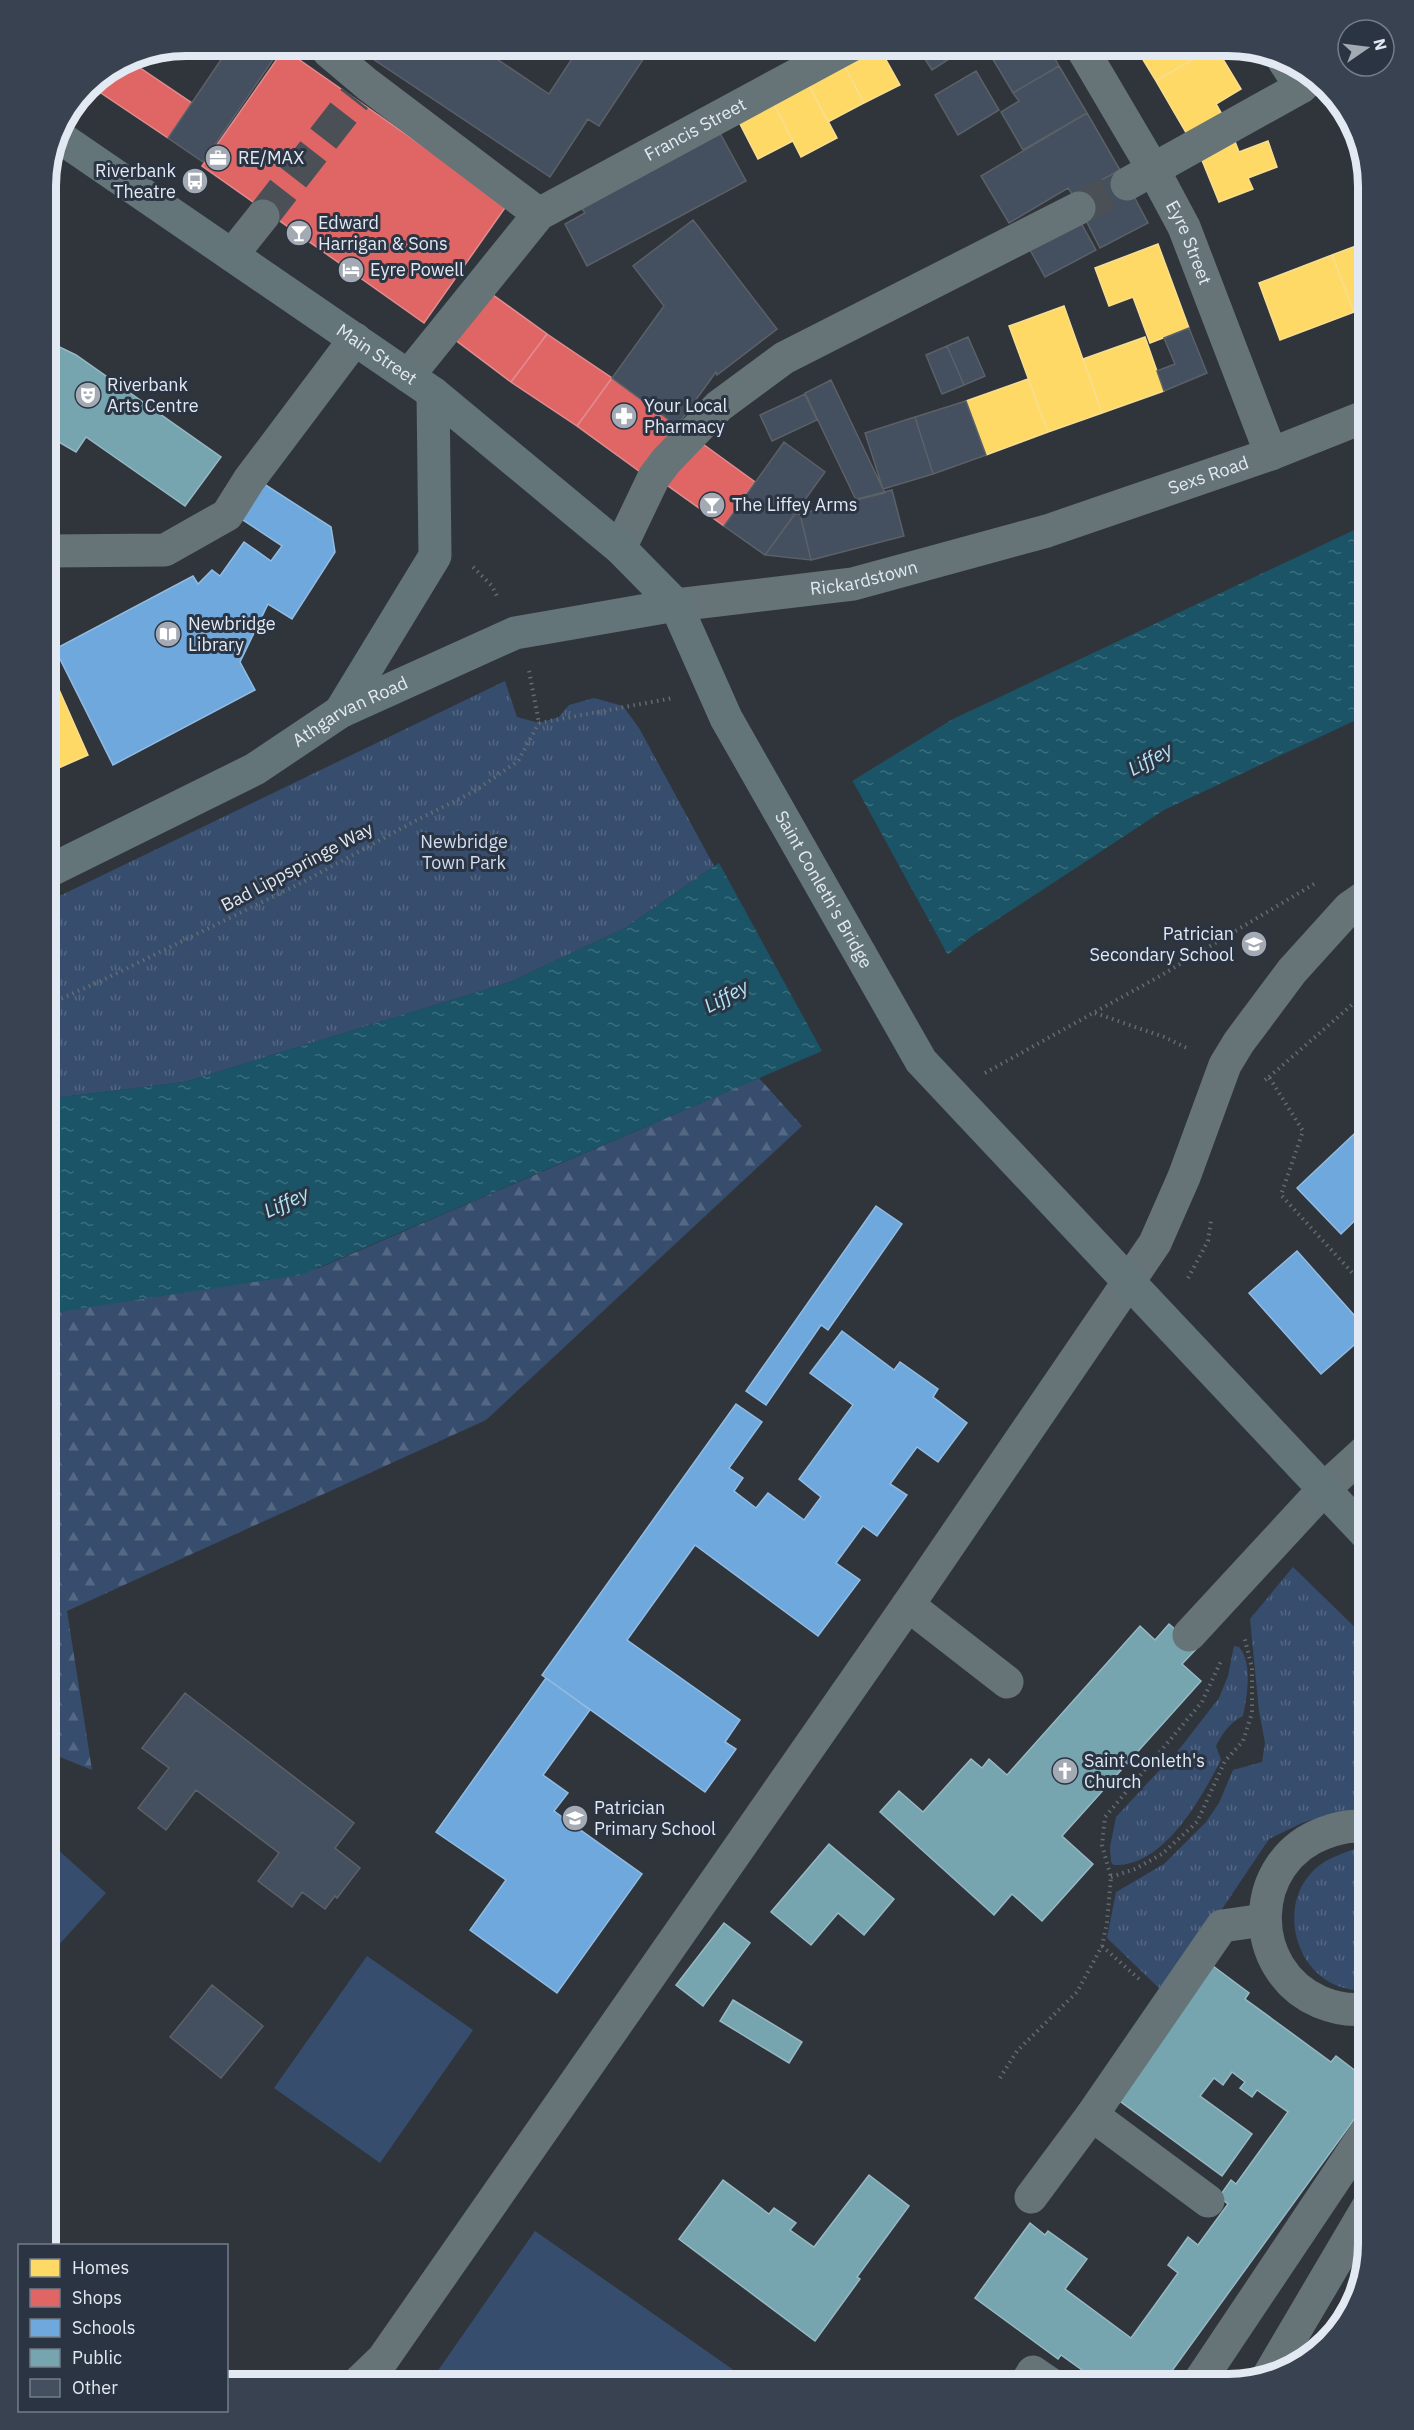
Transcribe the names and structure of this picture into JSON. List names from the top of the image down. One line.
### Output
{"streets":{"main road":["Main Street","Athgarvan Road","Saint Conleth's Bridge"],"street":["Francis Street","Eyre Street","Sexs Road","Rickardstown"],"path":["Bad Lippspringe Way"]},"crossings":[["Eyre Street","Sexs Road"],["Main Street","Rickardstown"],["Main Street","Athgarvan Road"],["Main Street","Saint Conleth's Bridge"],["Sexs Road","Rickardstown"],["Rickardstown","Athgarvan Road"],["Rickardstown","Saint Conleth's Bridge"],["Athgarvan Road","Saint Conleth's Bridge"],["Bad Lippspringe Way","Saint Conleth's Bridge"]],"water":["Liffey"],"parks":["Newbridge Town Park"],"places":{"office":["RE/MAX"],"bus stop":["Riverbank Theatre"],"bar":["Edward Harrigan & Sons","The Liffey Arms"],"hotel":["Eyre Powell"],"theatre":["Riverbank Arts Centre"],"pharmacy":["Your Local Pharmacy"],"library":["Newbridge Library"],"school or university":["Patrician Secondary School","Patrician Primary School"],"church":["Saint Conleth's Church"]},"legend":["Homes","Shops","Schools","Public","Other"],"north":"right"}
